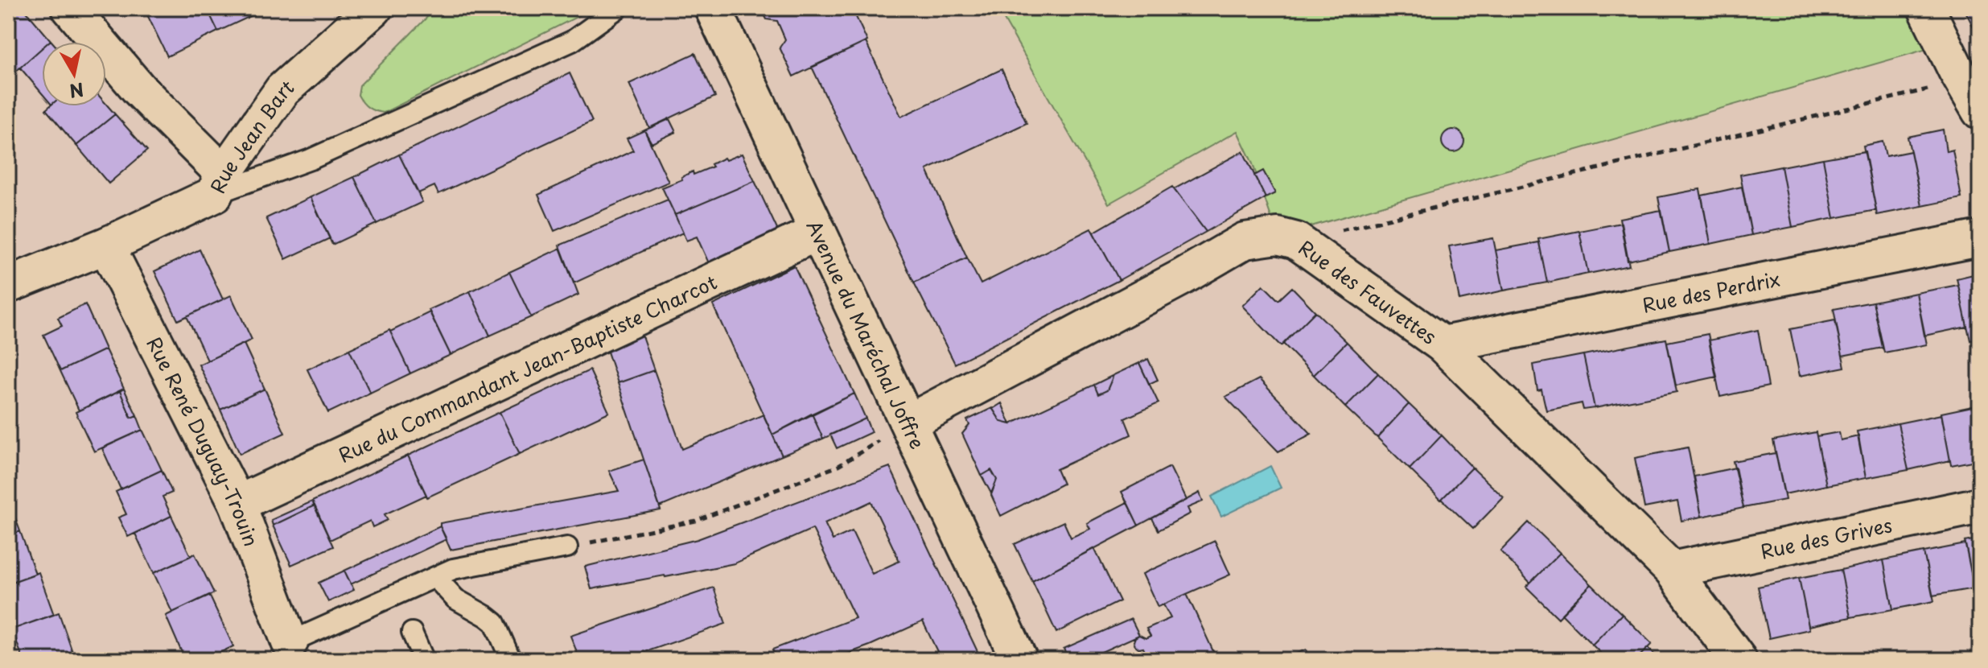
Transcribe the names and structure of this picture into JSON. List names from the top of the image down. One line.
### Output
{"streets":{"street":["Rue Jean Bart","Rue des Perdrix","Rue des Fauvettes","Avenue du Maréchal Joffre","Rue du Commandant Jean-Baptiste Charcot","Rue René Duguay-Trouin","Rue des Grives"]},"crossings":[["Rue Jean Bart","Rue René Duguay-Trouin"],["Rue des Perdrix","Rue des Fauvettes"],["Rue des Fauvettes","Avenue du Maréchal Joffre"],["Rue des Fauvettes","Rue des Grives"],["Avenue du Maréchal Joffre","Rue du Commandant Jean-Baptiste Charcot"],["Rue du Commandant Jean-Baptiste Charcot","Rue René Duguay-Trouin"]],"north":"bottom"}
